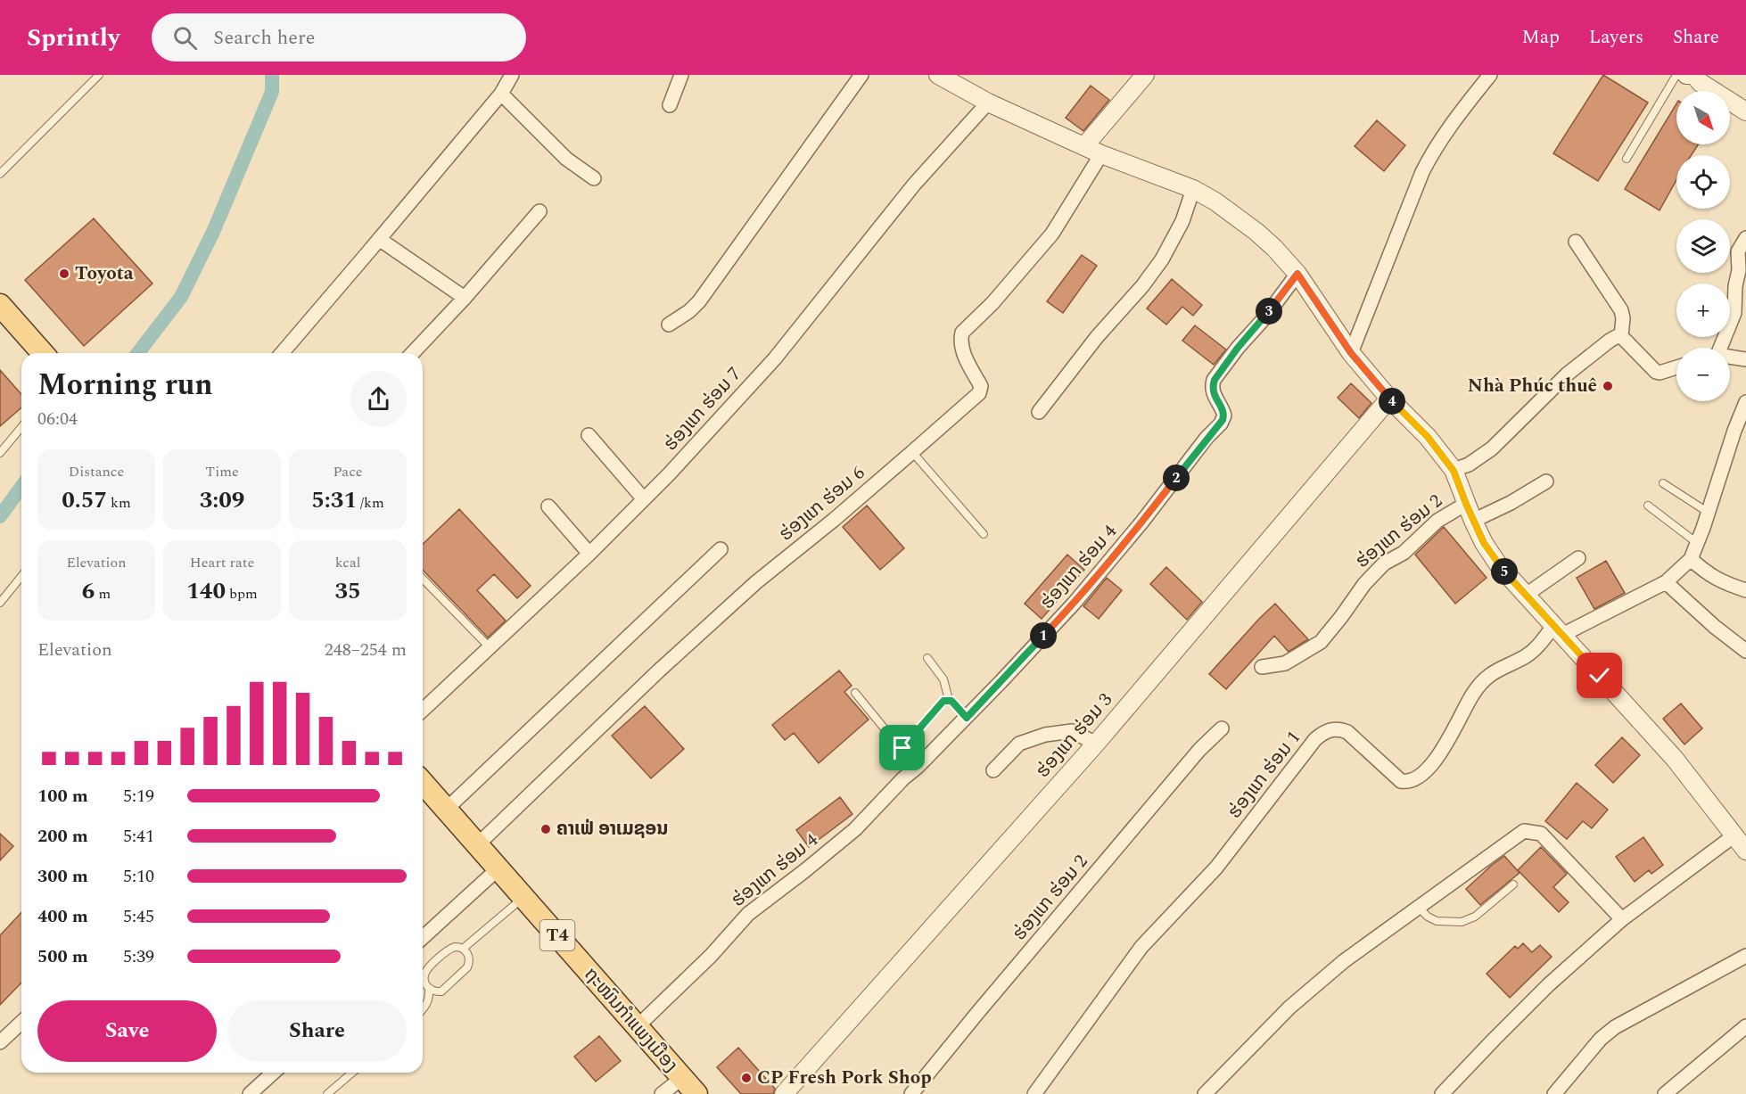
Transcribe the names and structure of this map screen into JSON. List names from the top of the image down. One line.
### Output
{"streets":{"main road":["T4","ຖະໜົນກຳແພງເມືອງ"],"street":["ຮ່ອງແກ ຮ່ອມ 7","ຮ່ອງແກ ຮ່ອມ 6","ຮ່ອງແກ ຮ່ອມ 2","ຮ່ອງແກ ຮ່ອມ 4","ຮ່ອງແກ ຮ່ອມ 3","ຮ່ອງແກ ຮ່ອມ 1"]},"crossings":[["ຮ່ອງແກ ຮ່ອມ 6","ຖະໜົນກຳແພງເມືອງ"],["ຮ່ອງແກ ຮ່ອມ 4","ຖະໜົນກຳແພງເມືອງ"]],"places":["Toyota","Nhà Phúc thuê","ຄາເຟ່ ອາເມຊອນ","CP Fresh Pork Shop"],"north":"bottom right","page":{"header":"Sprintly","search":"Search here","nav":["Map","Layers","Share"],"map_buttons":["+","−"],"pins":["3","4","2","5","1"],"heading":["Morning run","06:04"],"stats":[["Distance","0.57 km"],["Time","3:09"],["Pace","5:31 /km"],["Elevation","6 m"],["Heart rate","140 bpm"],["kcal","35"]],"chart":["Elevation","248–254 m"],"list":[{"name":"100 m","note":"5:19"},{"name":"200 m","note":"5:41"},{"name":"300 m","note":"5:10"},{"name":"400 m","note":"5:45"},{"name":"500 m","note":"5:39"}],"buttons":["Save","Share"]}}
